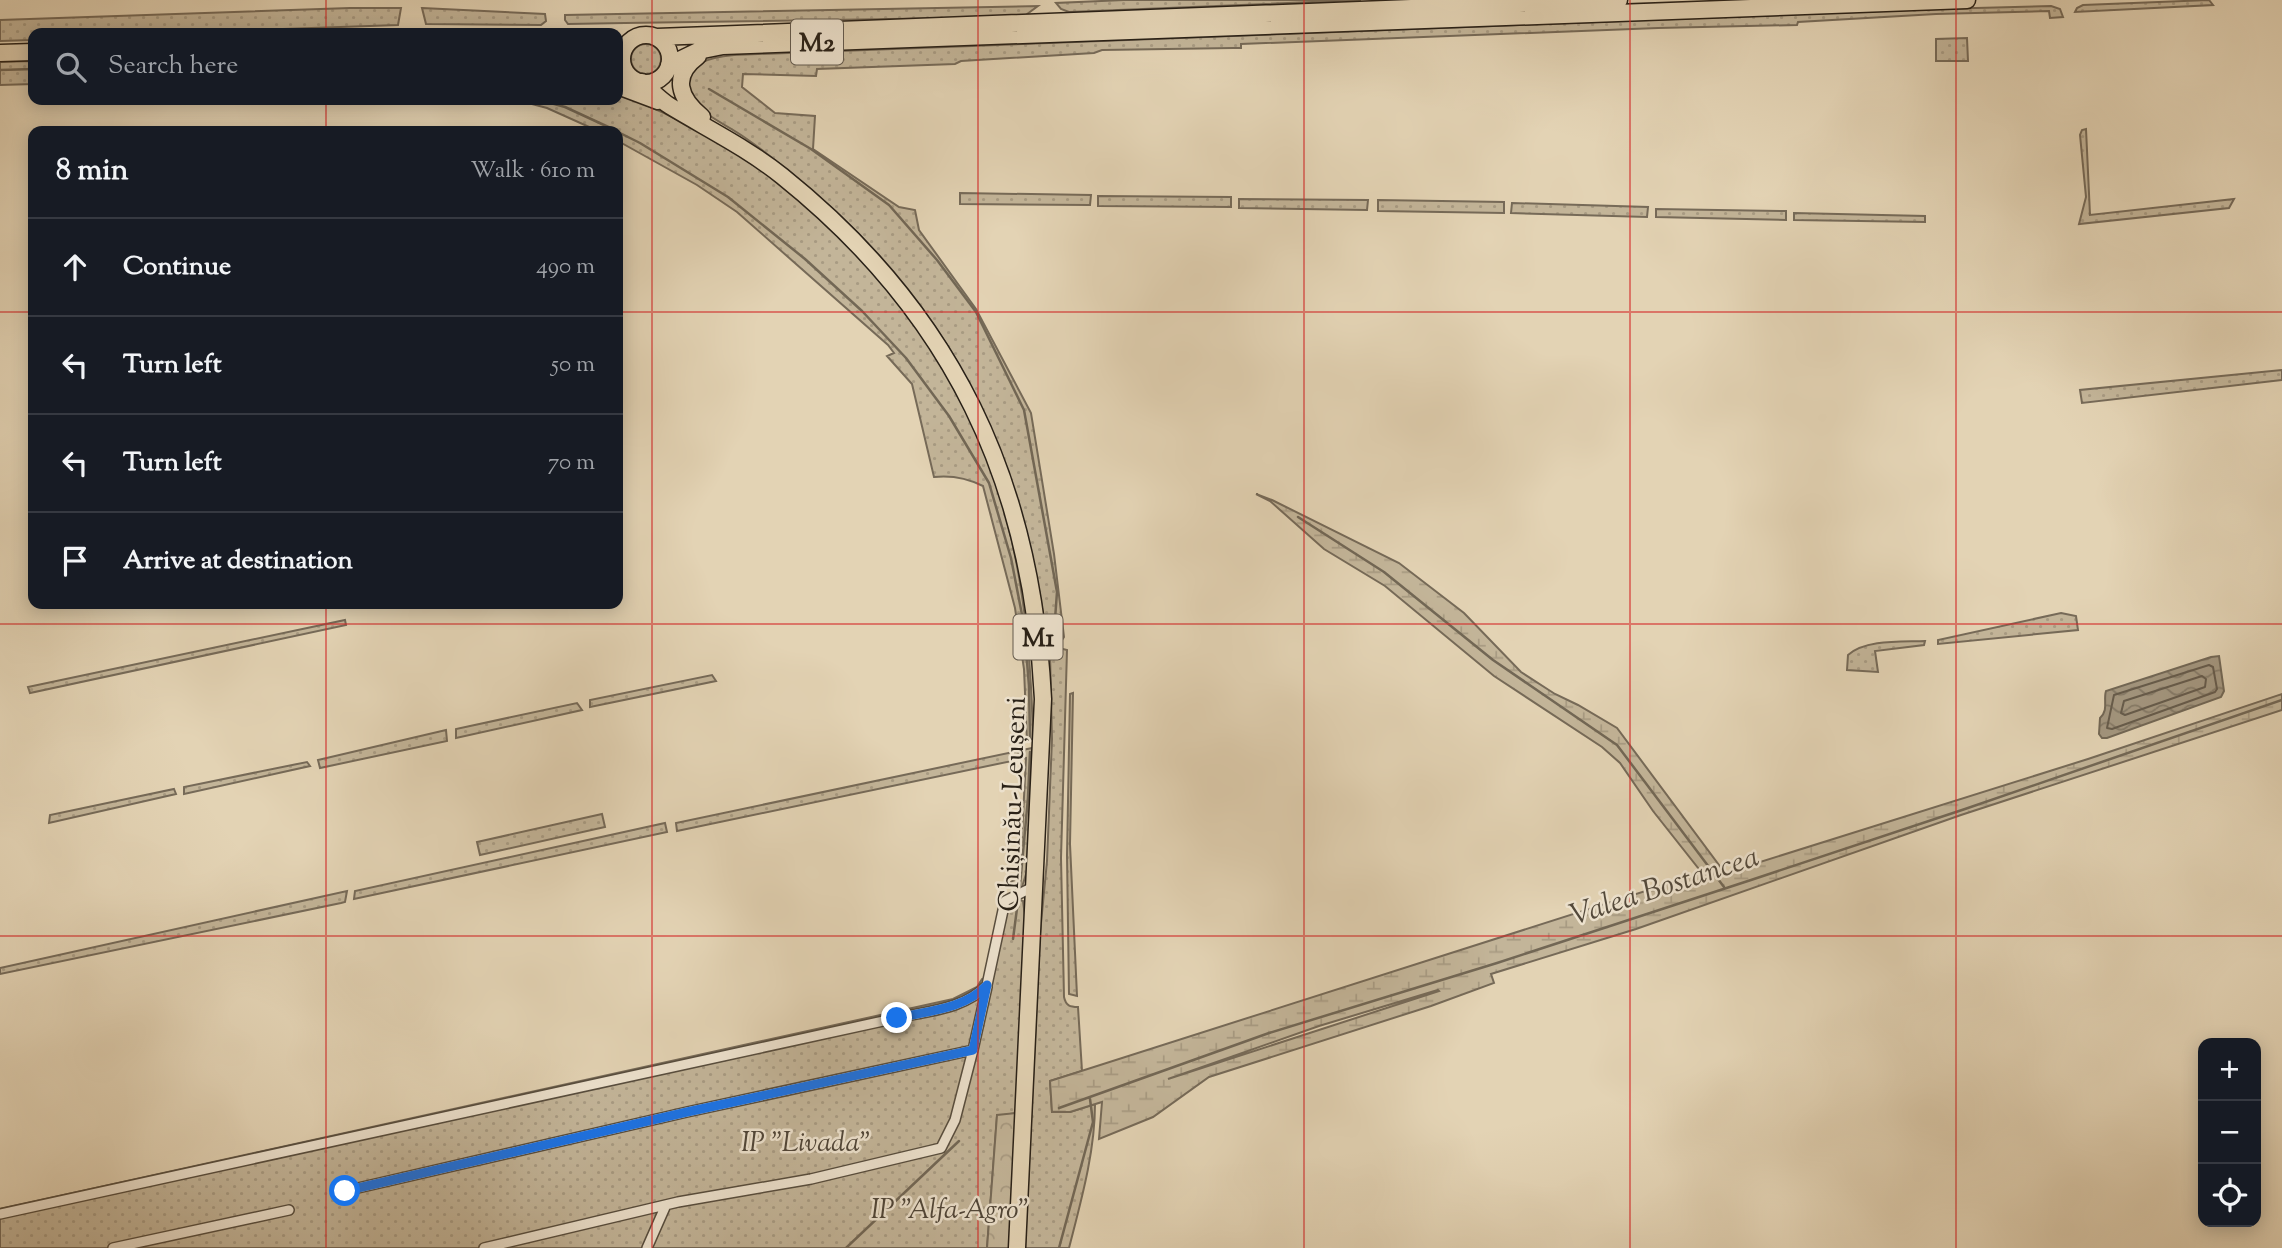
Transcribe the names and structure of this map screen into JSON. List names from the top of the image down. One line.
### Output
{"streets":{"highway":["M2","M1","Chișinău-Leușeni"]},"crossings":[["M2","M1"],["M1","Chișinău-Leușeni"]],"water":["Valea Bostancea"],"parks":["IP \"Livada\"","IP \"Alfa-Agro\""],"page":{"search":"Search here","heading":["8 min","Walk · 610 m"],"list":[["Continue","490 m"],["Turn left","50 m"],["Turn left","70 m"],"Arrive at destination"],"map_buttons":["+","−"]}}
